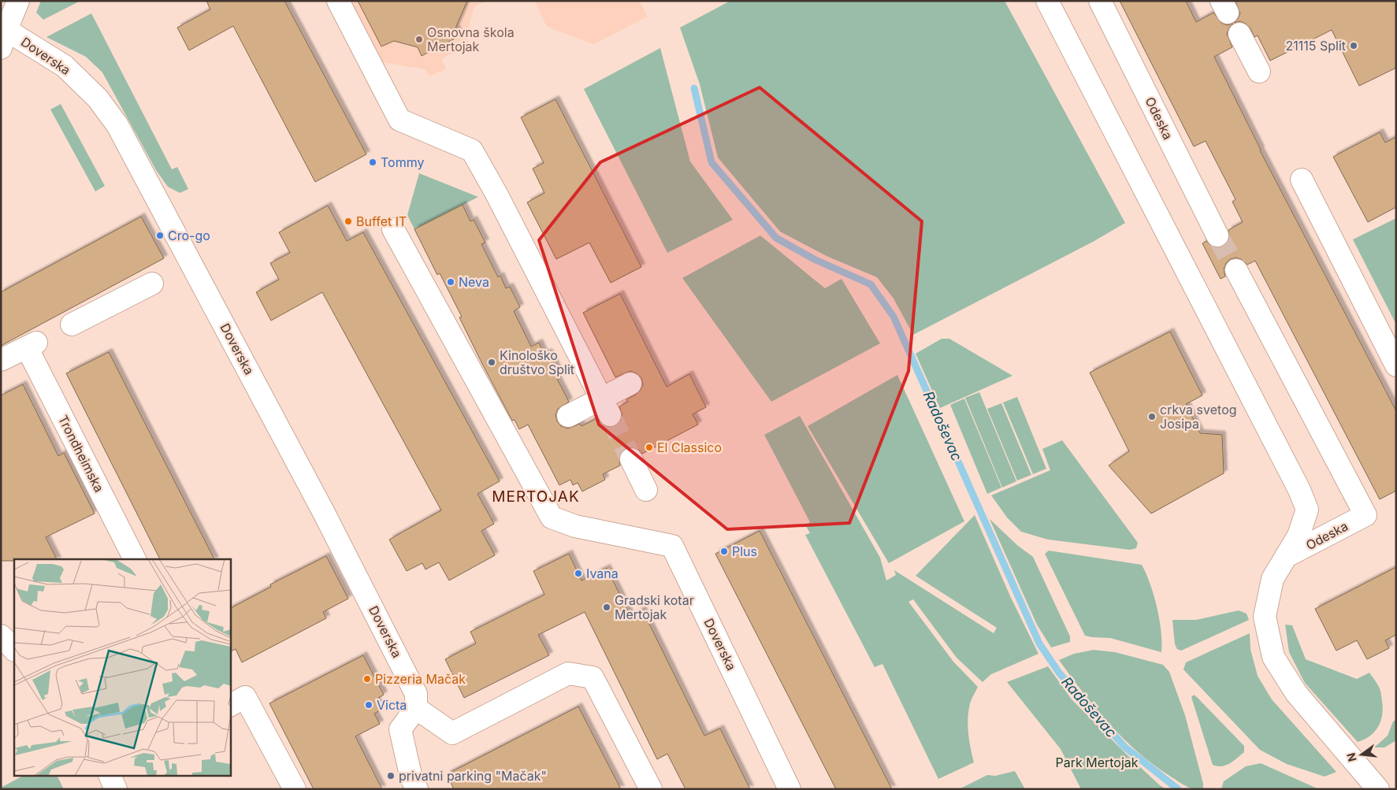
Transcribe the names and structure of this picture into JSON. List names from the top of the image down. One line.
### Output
{"streets":{"street":["Doverska","Odeska","Trondheimska"]},"districts":["MERTOJAK"],"water":["Radoševac"],"parks":["Park Mertojak"],"places":["Osnovna škola Mertojak","21115 Split","Tommy","Buffet IT","Cro-go","Neva","Kinološko društvo Split","crkva svetog Josipa","El Classico","Plus","Ivana","Gradski kotar Mertojak","Pizzeria Mačak","Victa","privatni parking \"Mačak\""],"north":"left"}
